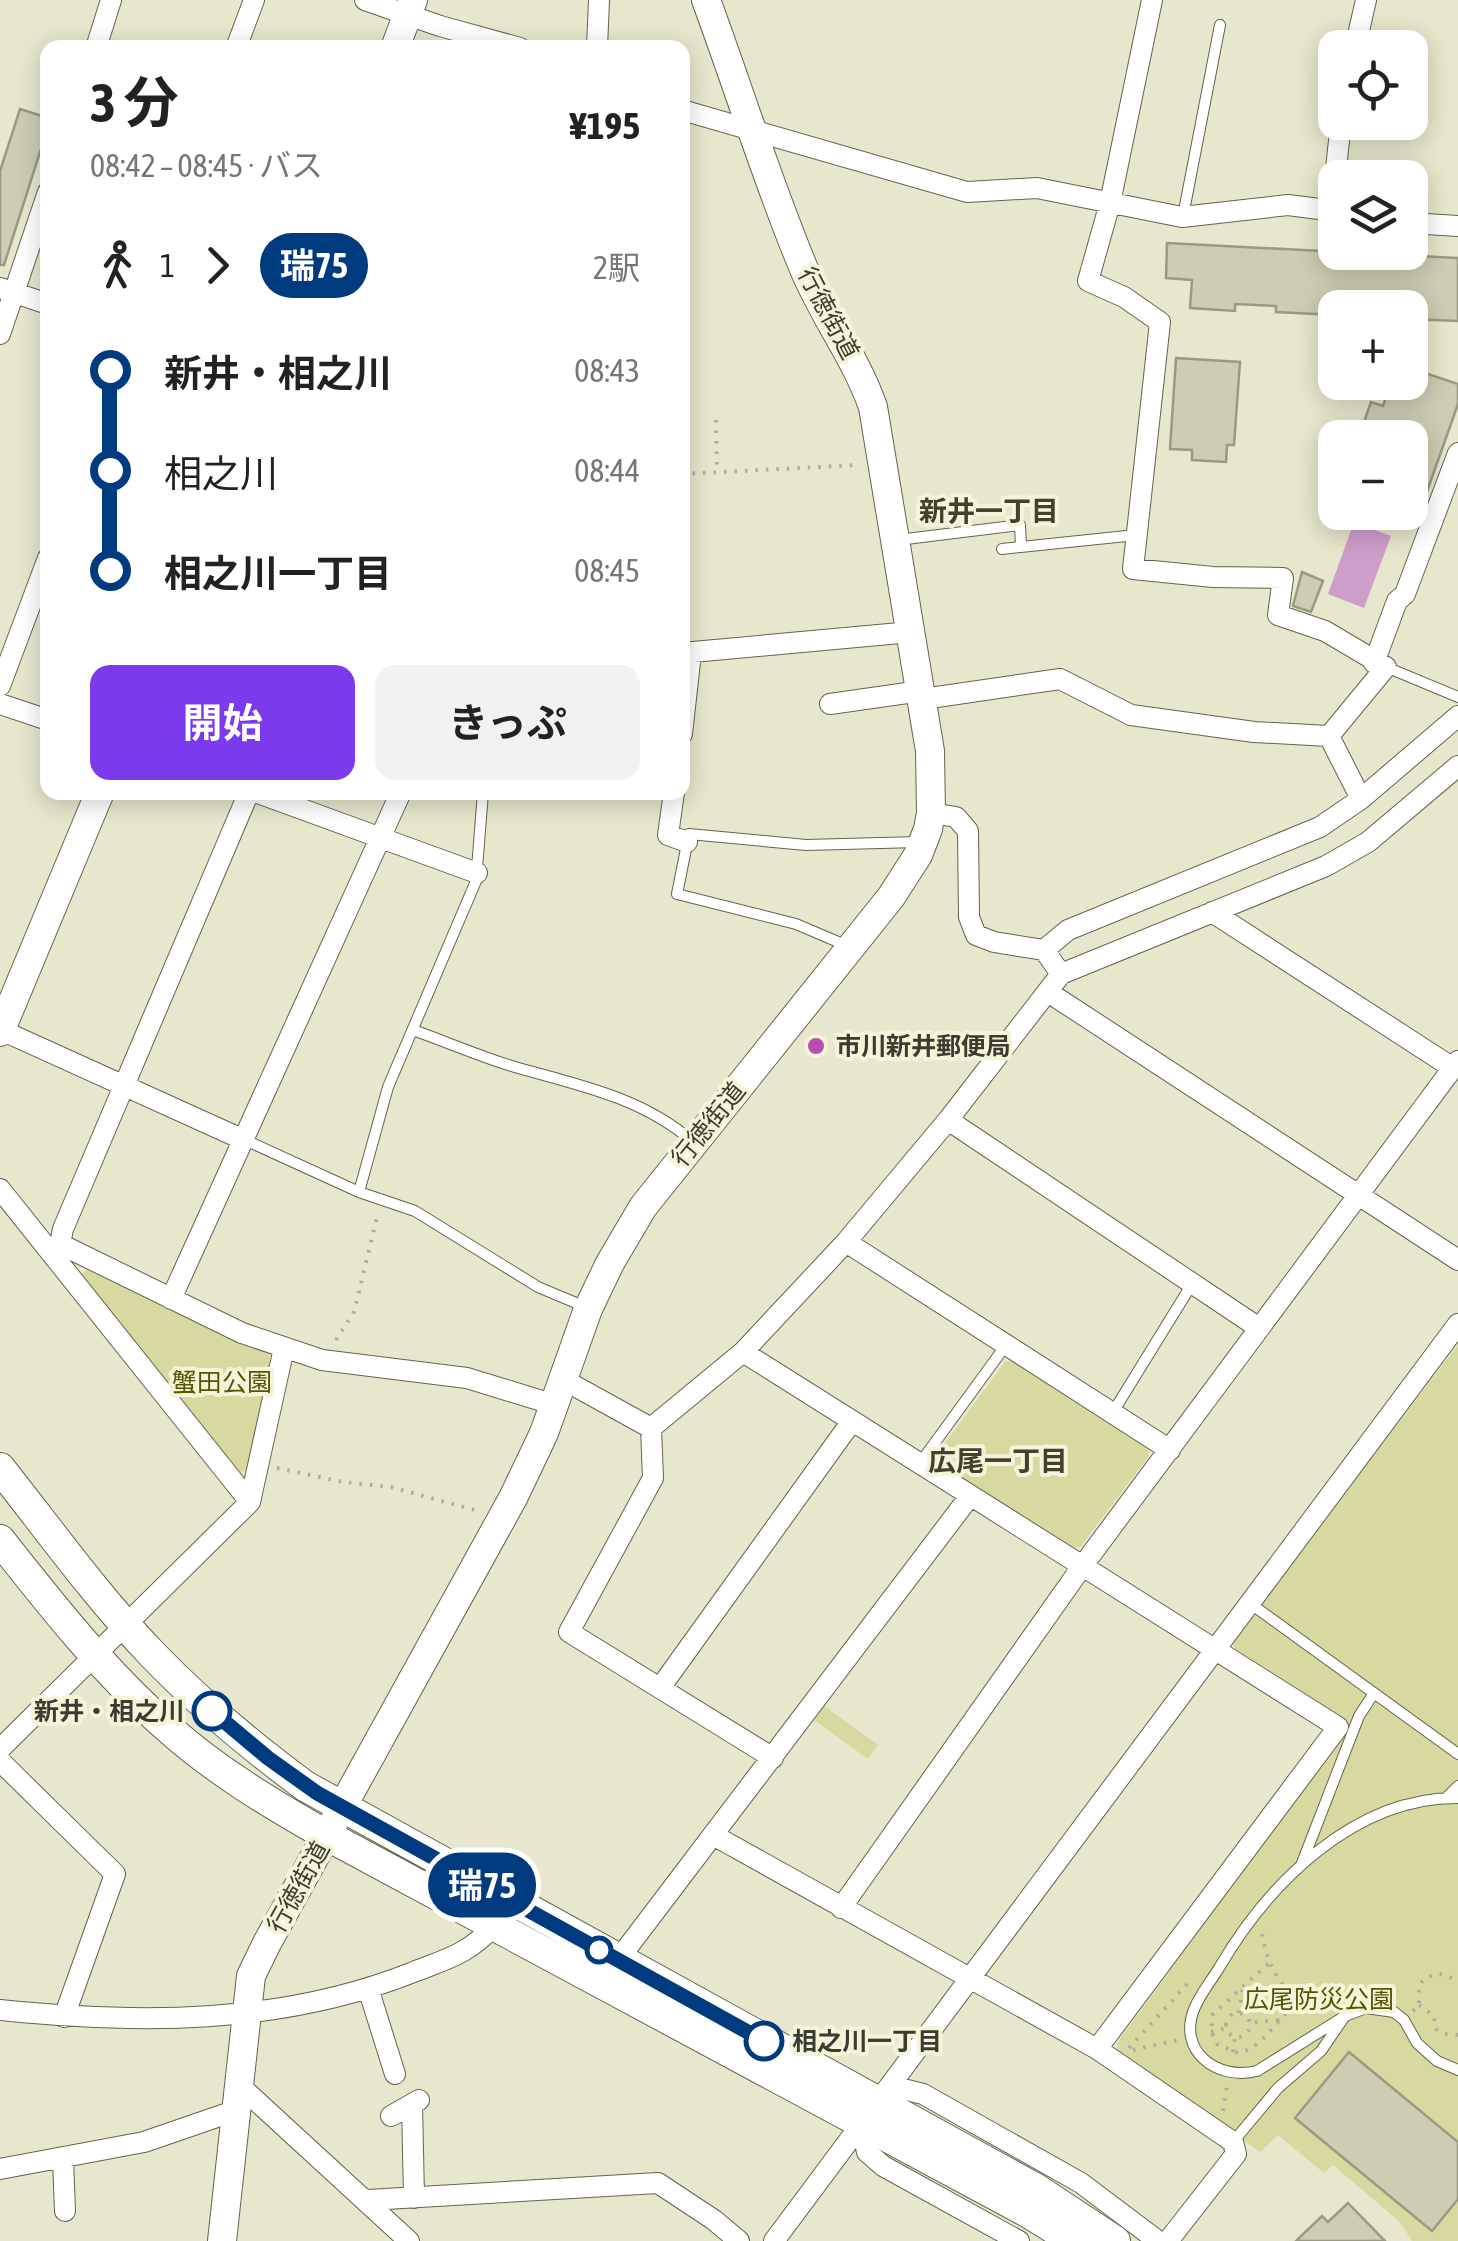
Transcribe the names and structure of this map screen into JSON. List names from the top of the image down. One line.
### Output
{"streets":{"street":["行徳街道"]},"districts":["新井一丁目","広尾一丁目"],"parks":["蟹田公園","広尾防災公園"],"places":["市川新井郵便局","新井・相之川","相之川一丁目"],"lines":["bus line 瑞75"],"page":{"on_map":"瑞75","map_buttons":["+","−"],"heading":["3 分","08:42 – 08:45 · バス","¥195"],"legs":["1","瑞75","2駅"],"list":[{"name":"新井・相之川","value":"08:43"},{"name":"相之川","value":"08:44"},{"name":"相之川一丁目","value":"08:45"}],"buttons":["開始","きっぷ"]}}
